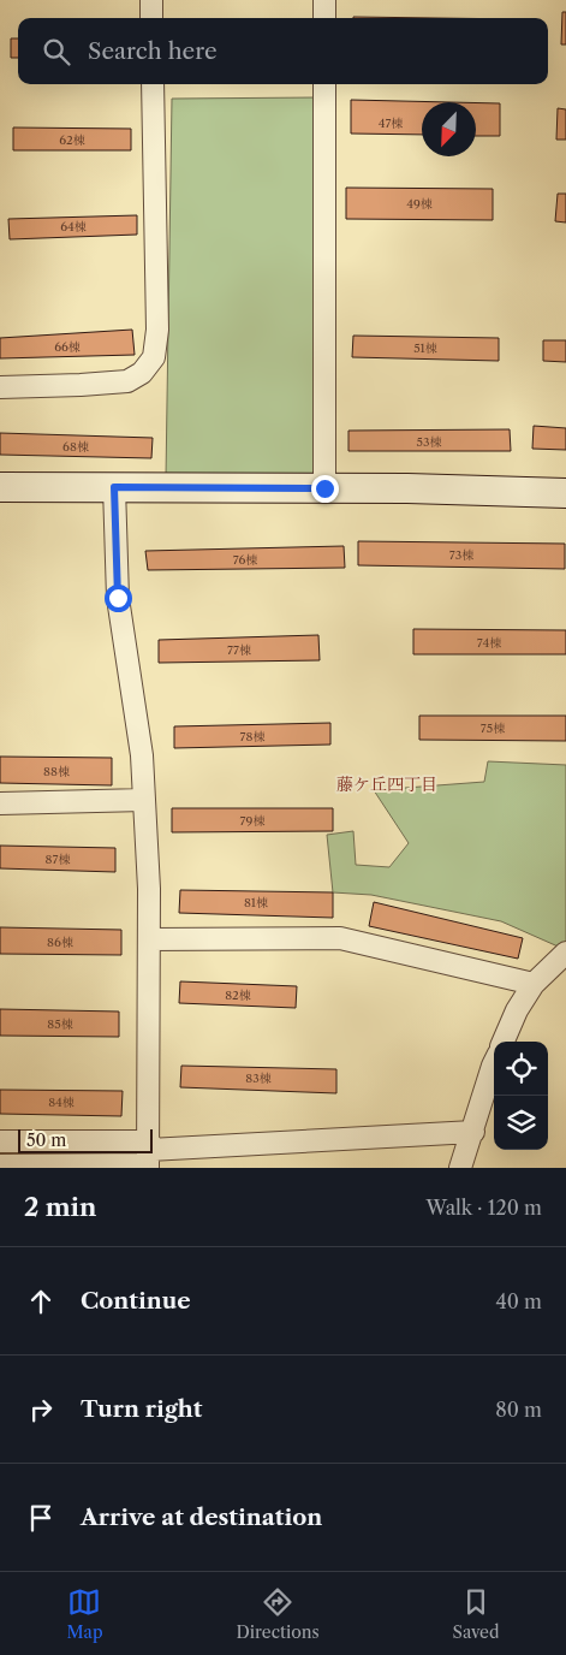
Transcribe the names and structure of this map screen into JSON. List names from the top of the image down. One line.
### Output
{"districts":["藤ケ丘四丁目"],"house_numbers":["47棟","62棟","49棟","64棟","66棟","51棟","53棟","68棟","73棟","76棟","74棟","77棟","75棟","78棟","88棟","79棟","87棟","81棟","86棟","82棟","85棟","83棟","84棟"],"scale_bar":"50 m","north":"bottom left","page":{"search":"Search here","scale":"50 m","heading":["2 min","Walk · 120 m"],"list":[["Continue","40 m"],["Turn right","80 m"],"Arrive at destination"],"nav":["Map","Directions","Saved"]}}
